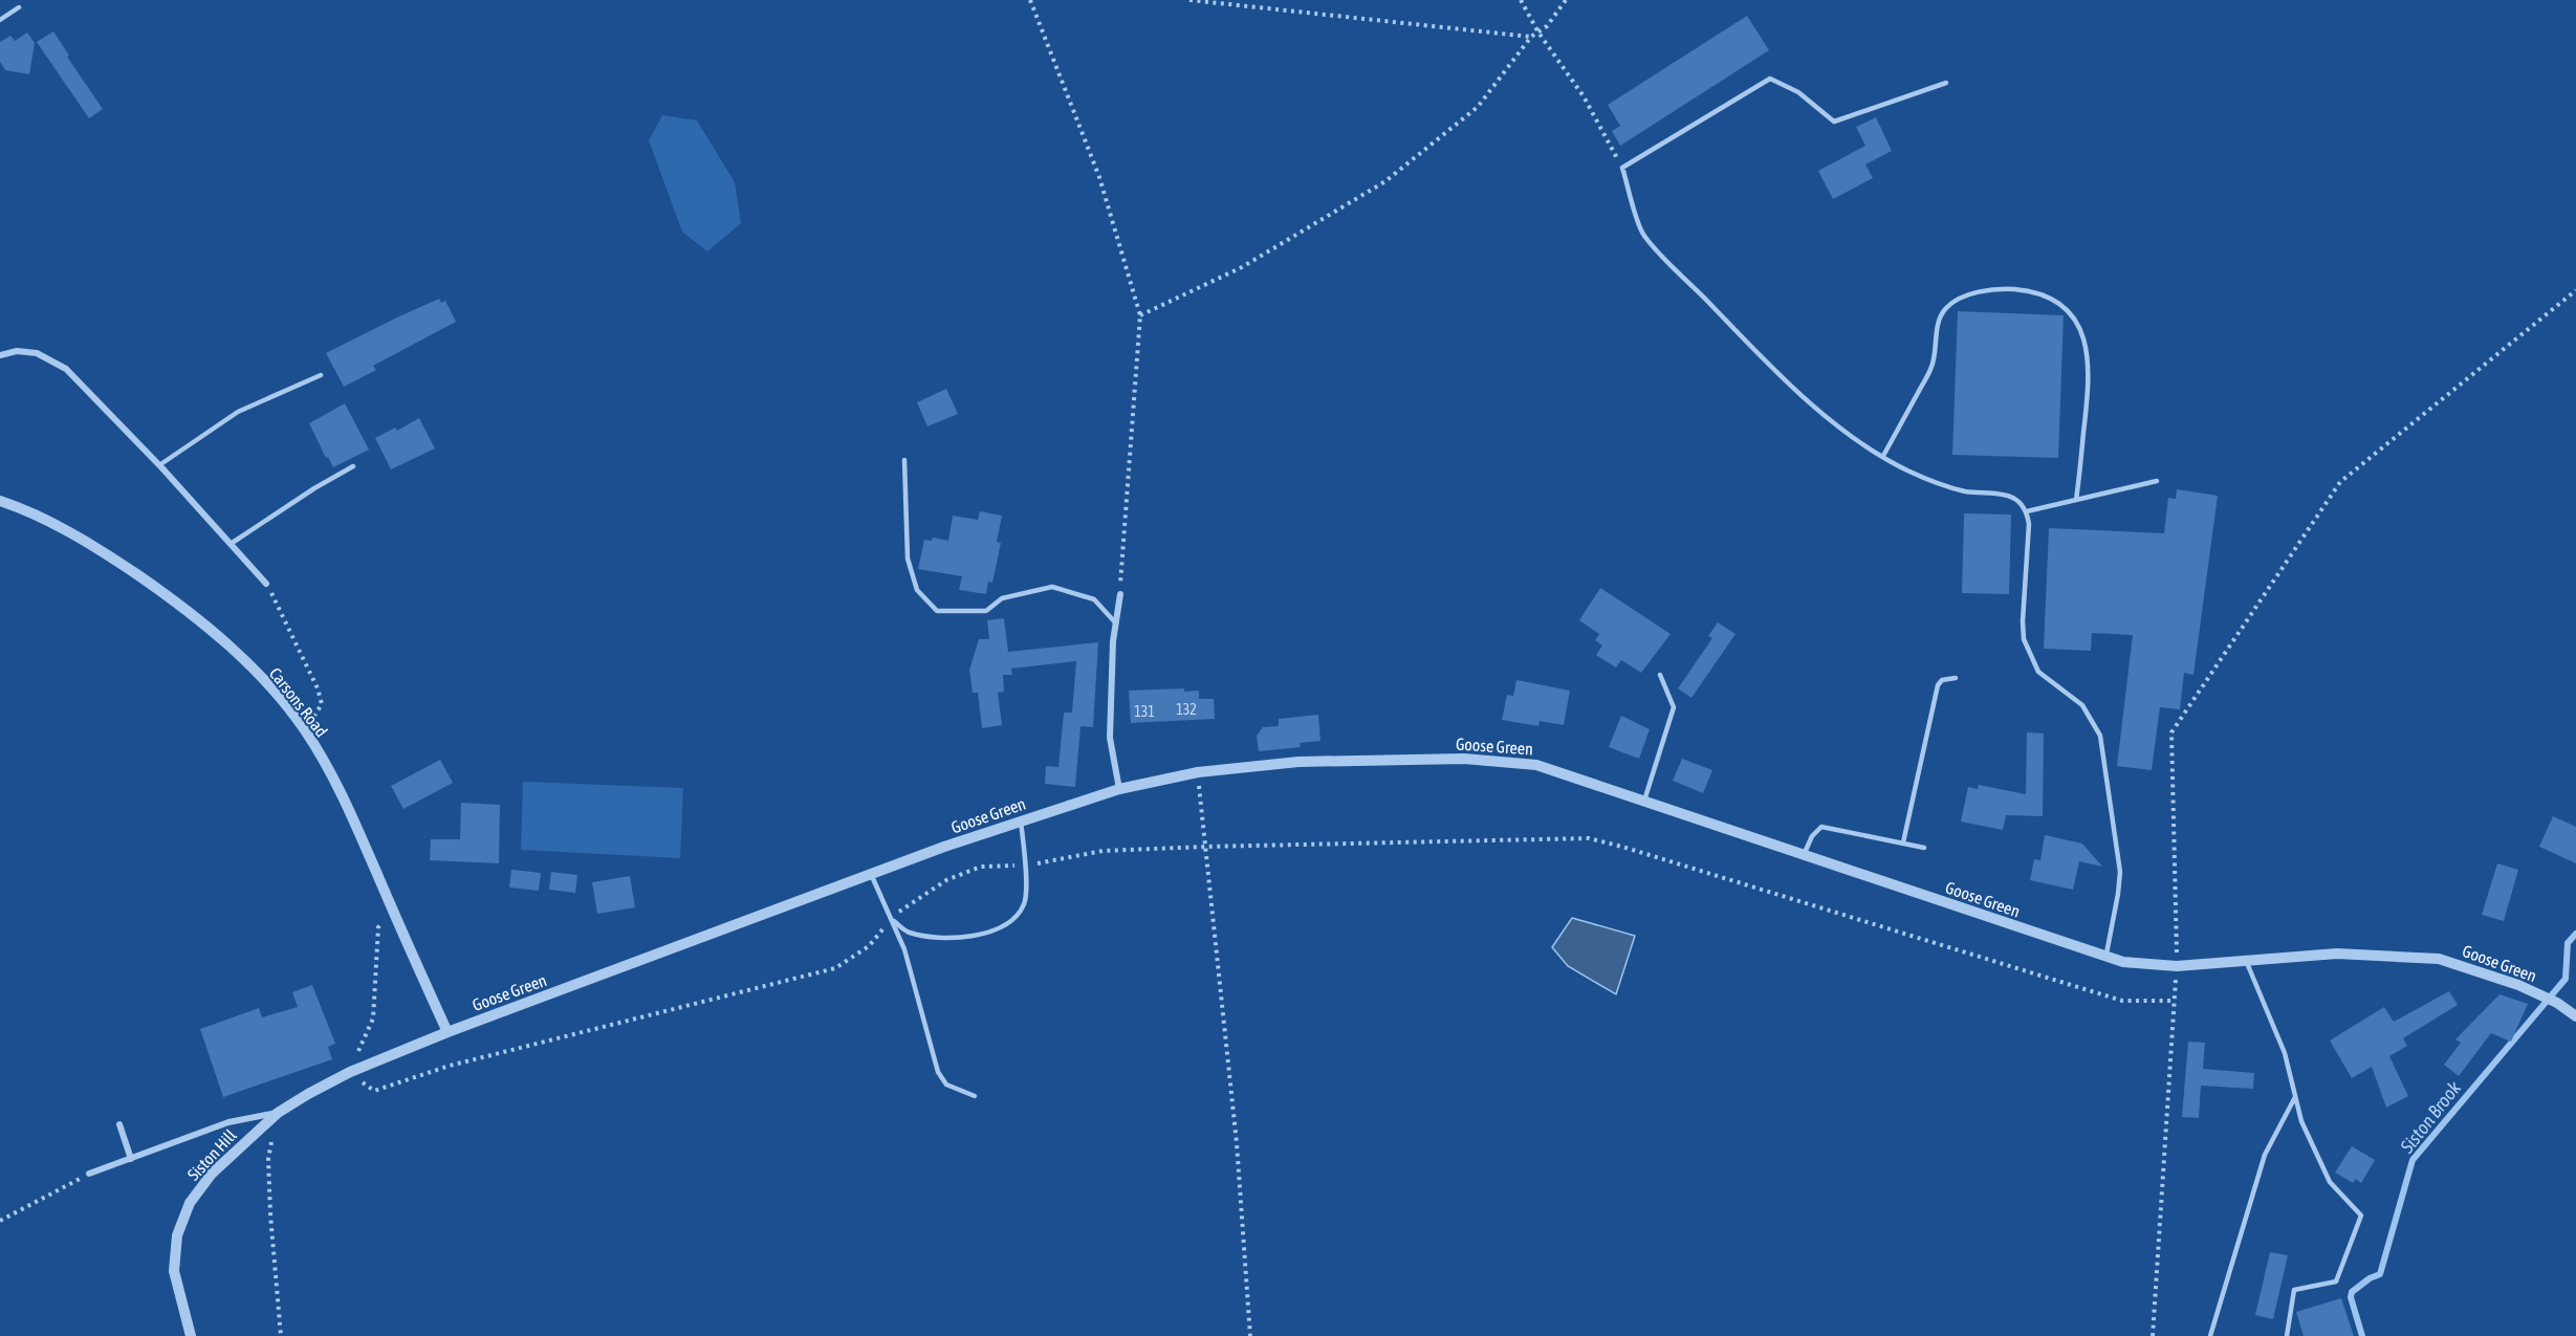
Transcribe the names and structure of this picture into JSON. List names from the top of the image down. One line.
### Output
{"streets":{"street":["Carsons Road","Goose Green","Siston Hill"]},"crossings":[["Carsons Road","Goose Green"],["Carsons Road","Siston Hill"],["Goose Green","Siston Hill"]],"water":["Siston Brook"],"house_numbers":["132","131"]}
